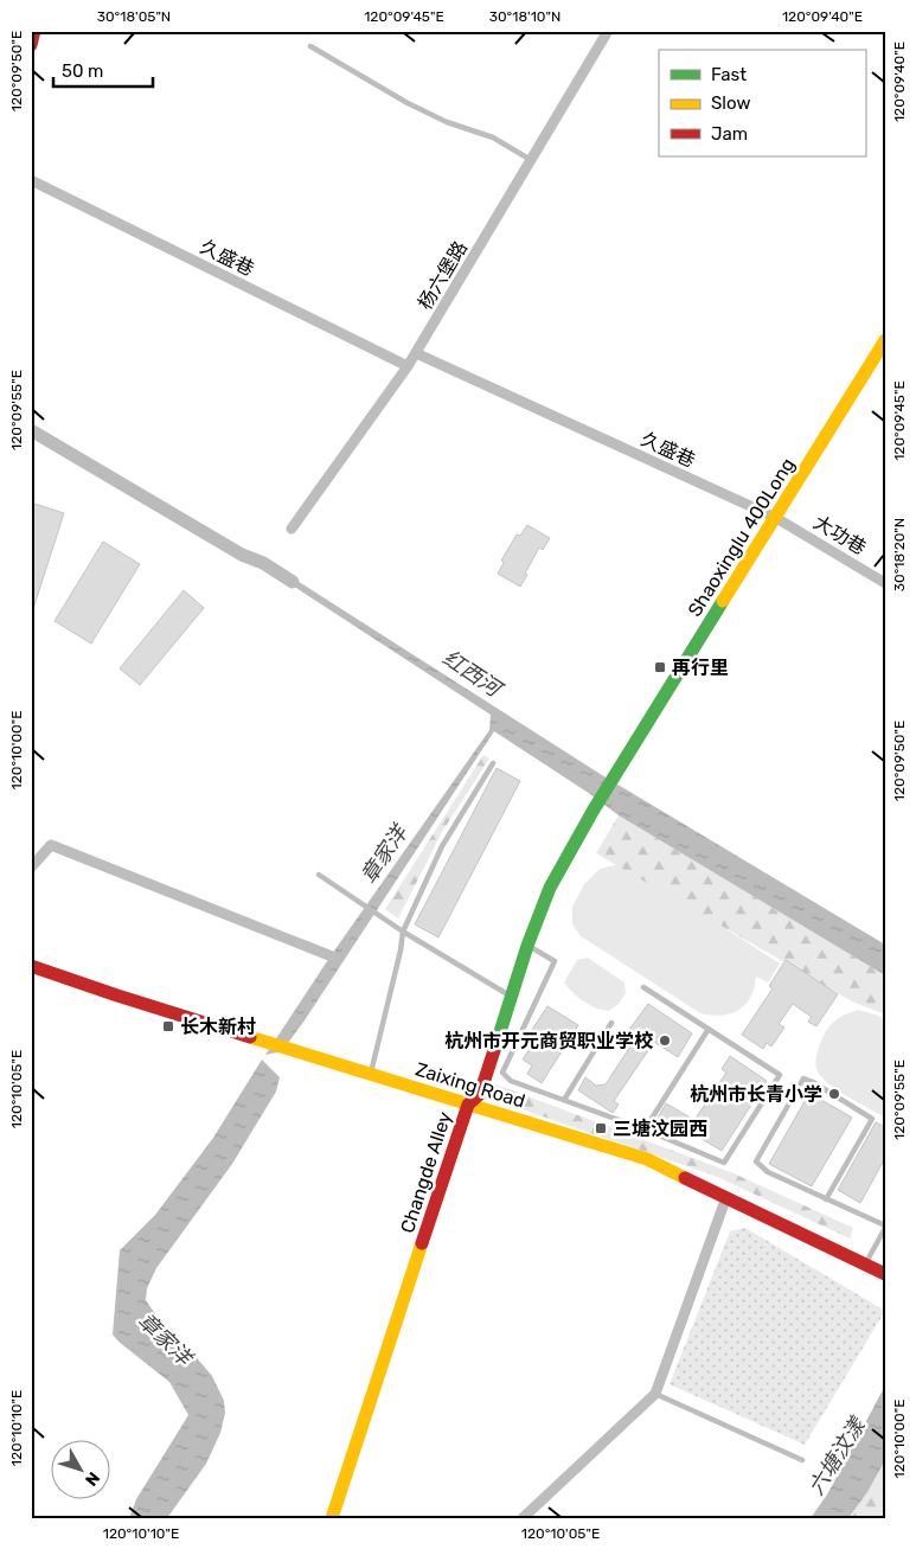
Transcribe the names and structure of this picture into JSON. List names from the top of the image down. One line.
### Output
{"streets":{"street":["久盛巷","杨六堡路","大功巷","Shaoxinglu 400Long","Zaixing Road","Changde Alley"]},"crossings":[["久盛巷","杨六堡路"],["久盛巷","大功巷"],["久盛巷","Shaoxinglu 400Long"],["大功巷","Shaoxinglu 400Long"],["Shaoxinglu 400Long","Changde Alley"],["Zaixing Road","Changde Alley"]],"water":["红西河","章家洋","六塘汶漾"],"places":{"transit":["再行里","长木新村","三塘汶园西"],"other":["杭州市开元商贸职业学校","杭州市长青小学"]},"legend":["Fast","Slow","Jam"],"scale_bar":"50 m","north":"bottom right","coordinates":["30°18'05\"N","120°09'45\"E","30°18'10\"N","120°09'40\"E","120°09'50\"E","120°09'55\"E","30°18'20\"N","120°10'00\"E","120°10'05\"E","120°10'10\"E"]}
